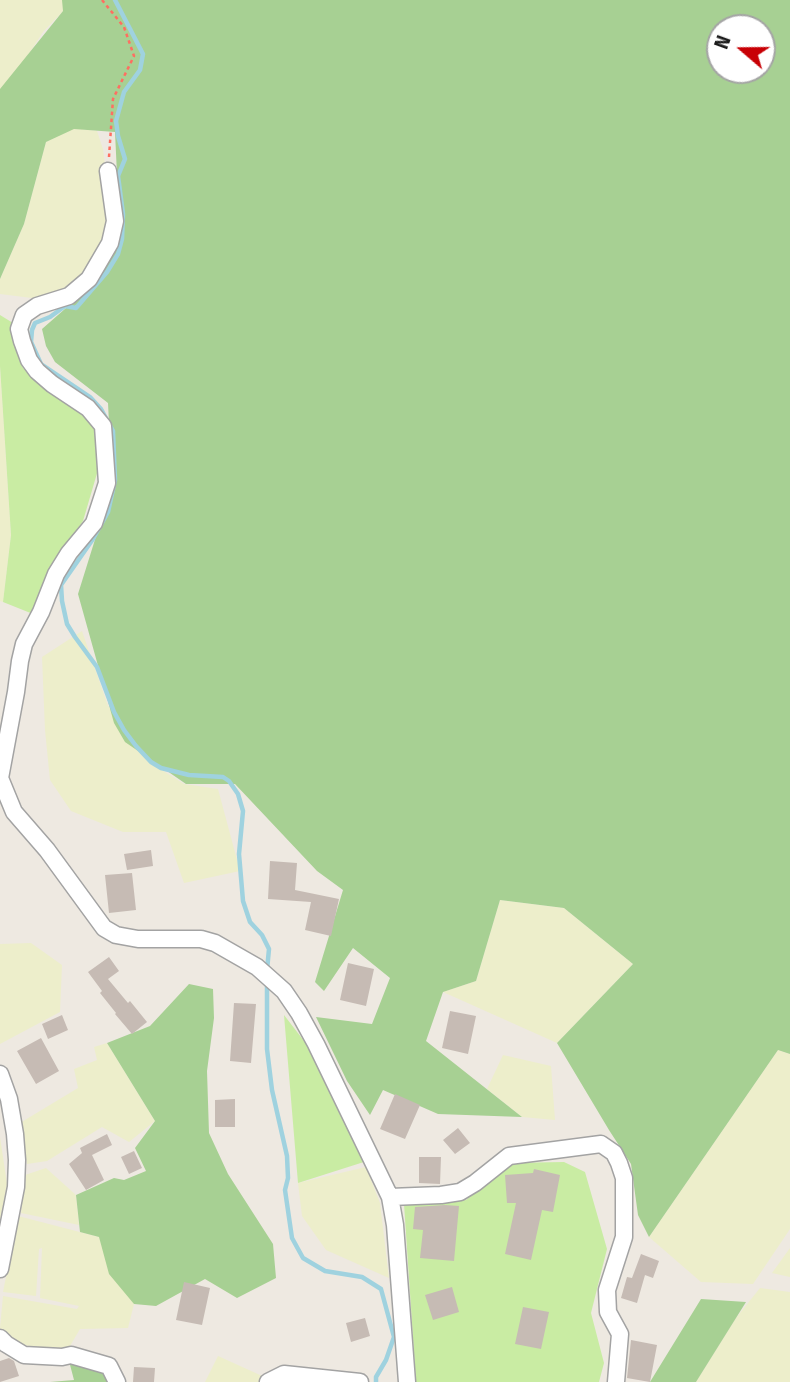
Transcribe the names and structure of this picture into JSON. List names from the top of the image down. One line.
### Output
{"north":"left"}
